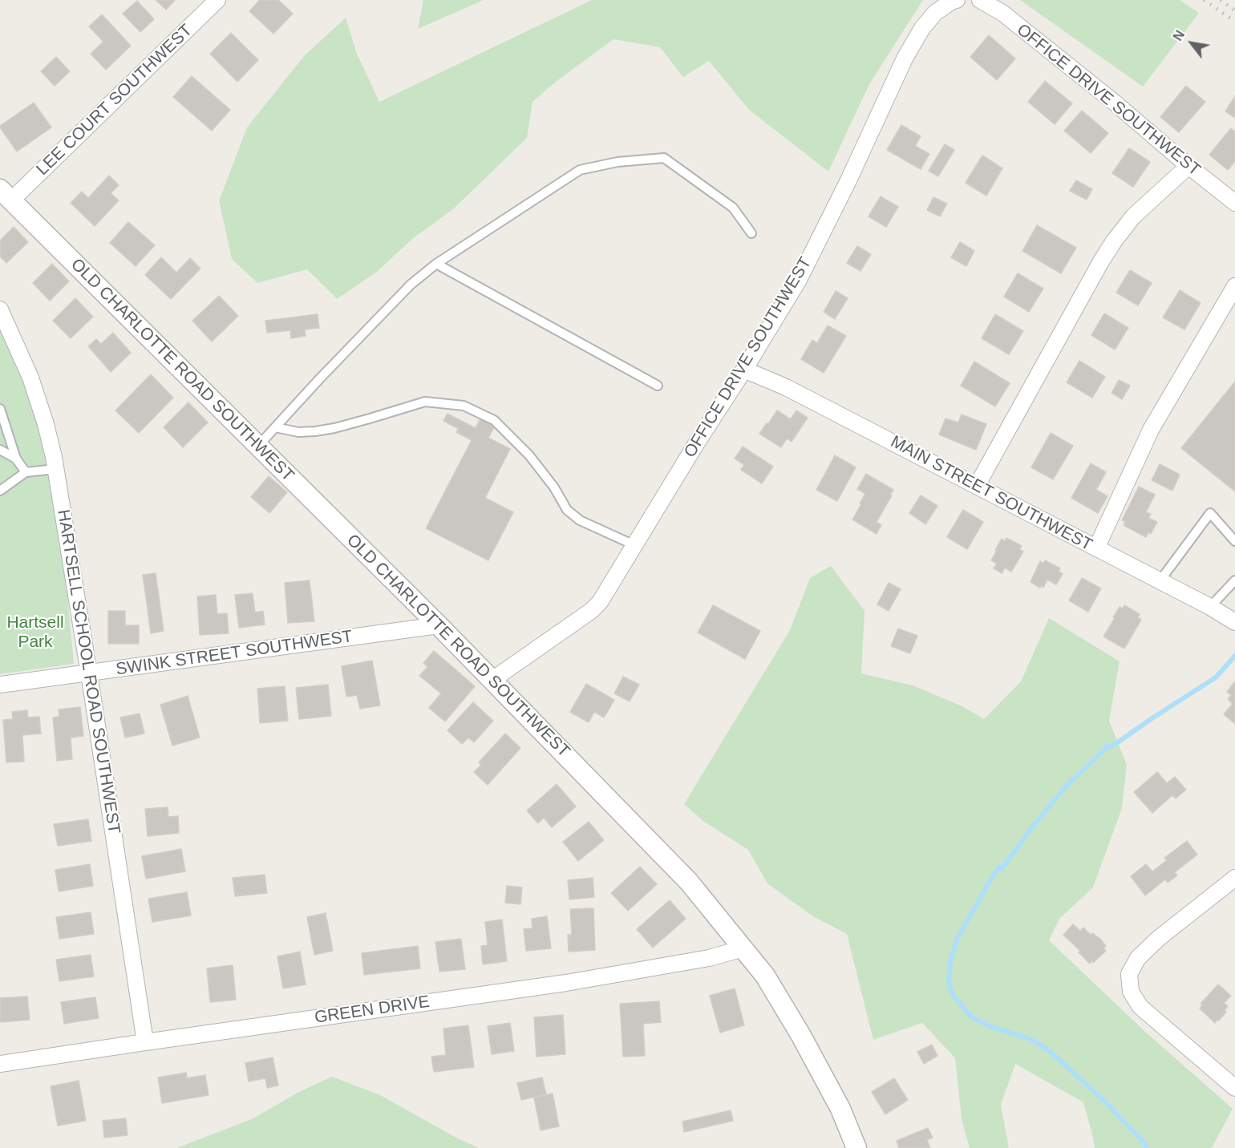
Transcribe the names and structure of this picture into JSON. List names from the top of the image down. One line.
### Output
{"streets":{"street":["LEE COURT SOUTHWEST","OFFICE DRIVE SOUTHWEST","OLD CHARLOTTE ROAD SOUTHWEST","MAIN STREET SOUTHWEST","SWINK STREET SOUTHWEST","HARTSELL SCHOOL ROAD SOUTHWEST","GREEN DRIVE"]},"crossings":[["LEE COURT SOUTHWEST","OLD CHARLOTTE ROAD SOUTHWEST"],["OFFICE DRIVE SOUTHWEST","OLD CHARLOTTE ROAD SOUTHWEST"],["OFFICE DRIVE SOUTHWEST","MAIN STREET SOUTHWEST"],["OLD CHARLOTTE ROAD SOUTHWEST","SWINK STREET SOUTHWEST"],["OLD CHARLOTTE ROAD SOUTHWEST","GREEN DRIVE"],["SWINK STREET SOUTHWEST","HARTSELL SCHOOL ROAD SOUTHWEST"],["HARTSELL SCHOOL ROAD SOUTHWEST","GREEN DRIVE"]],"parks":["Hartsell Park"],"north":"top left"}
